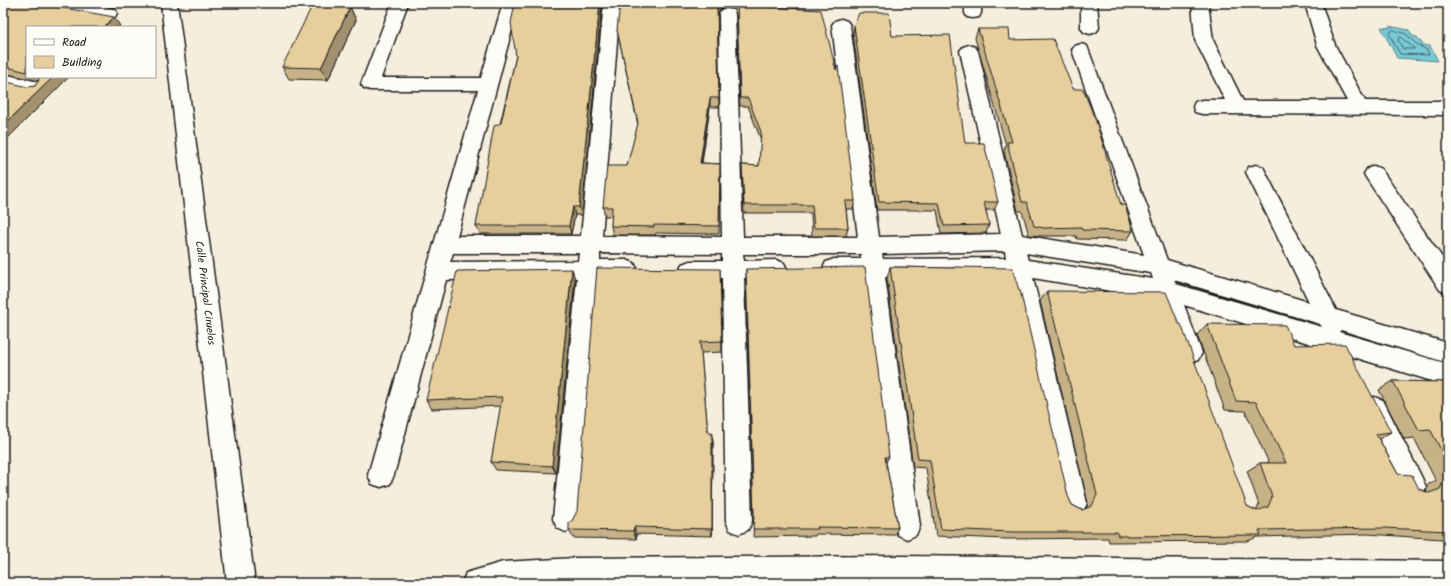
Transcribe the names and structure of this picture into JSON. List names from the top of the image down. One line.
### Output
{"streets":{"street":["Calle Principal Ciruelos"]},"legend":["Road","Building"]}
